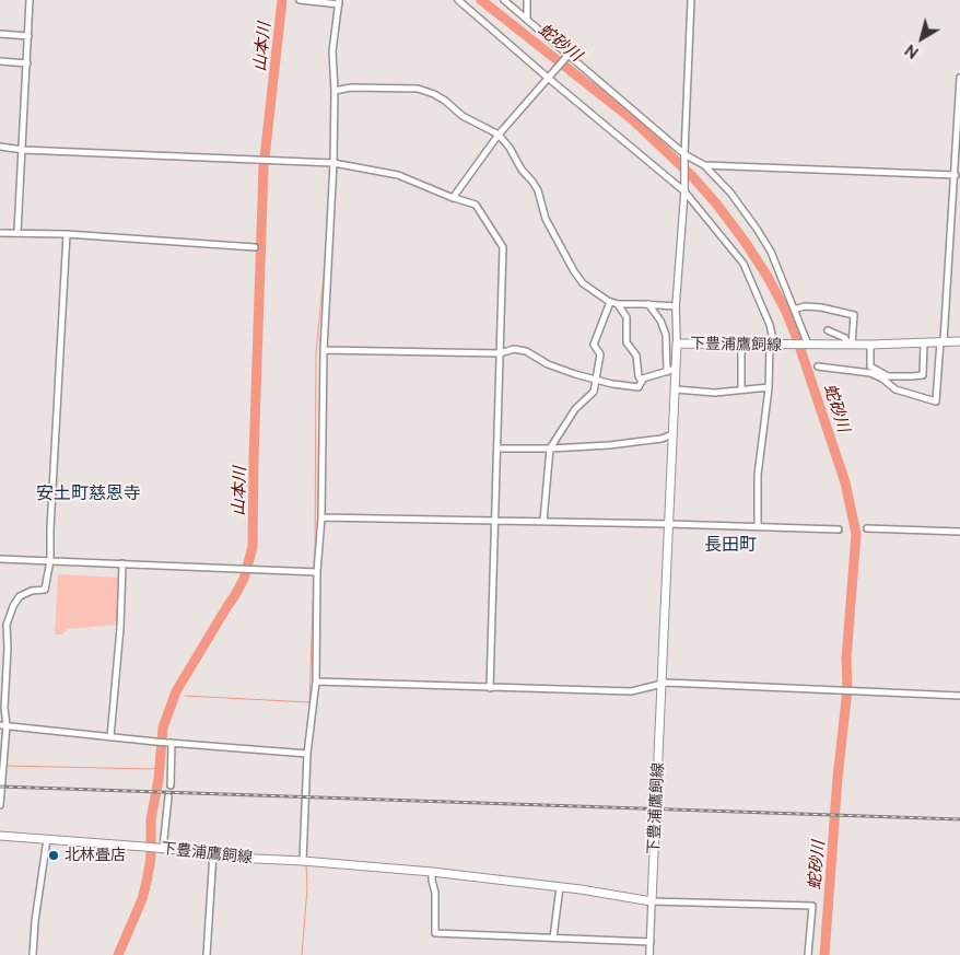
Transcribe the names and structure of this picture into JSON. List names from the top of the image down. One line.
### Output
{"streets":{"main road":["下豊浦鷹飼線"]},"districts":["安土町慈恩寺","長田町"],"water":["蛇砂川","山本川"],"places":["北林畳店"],"north":"bottom left"}
